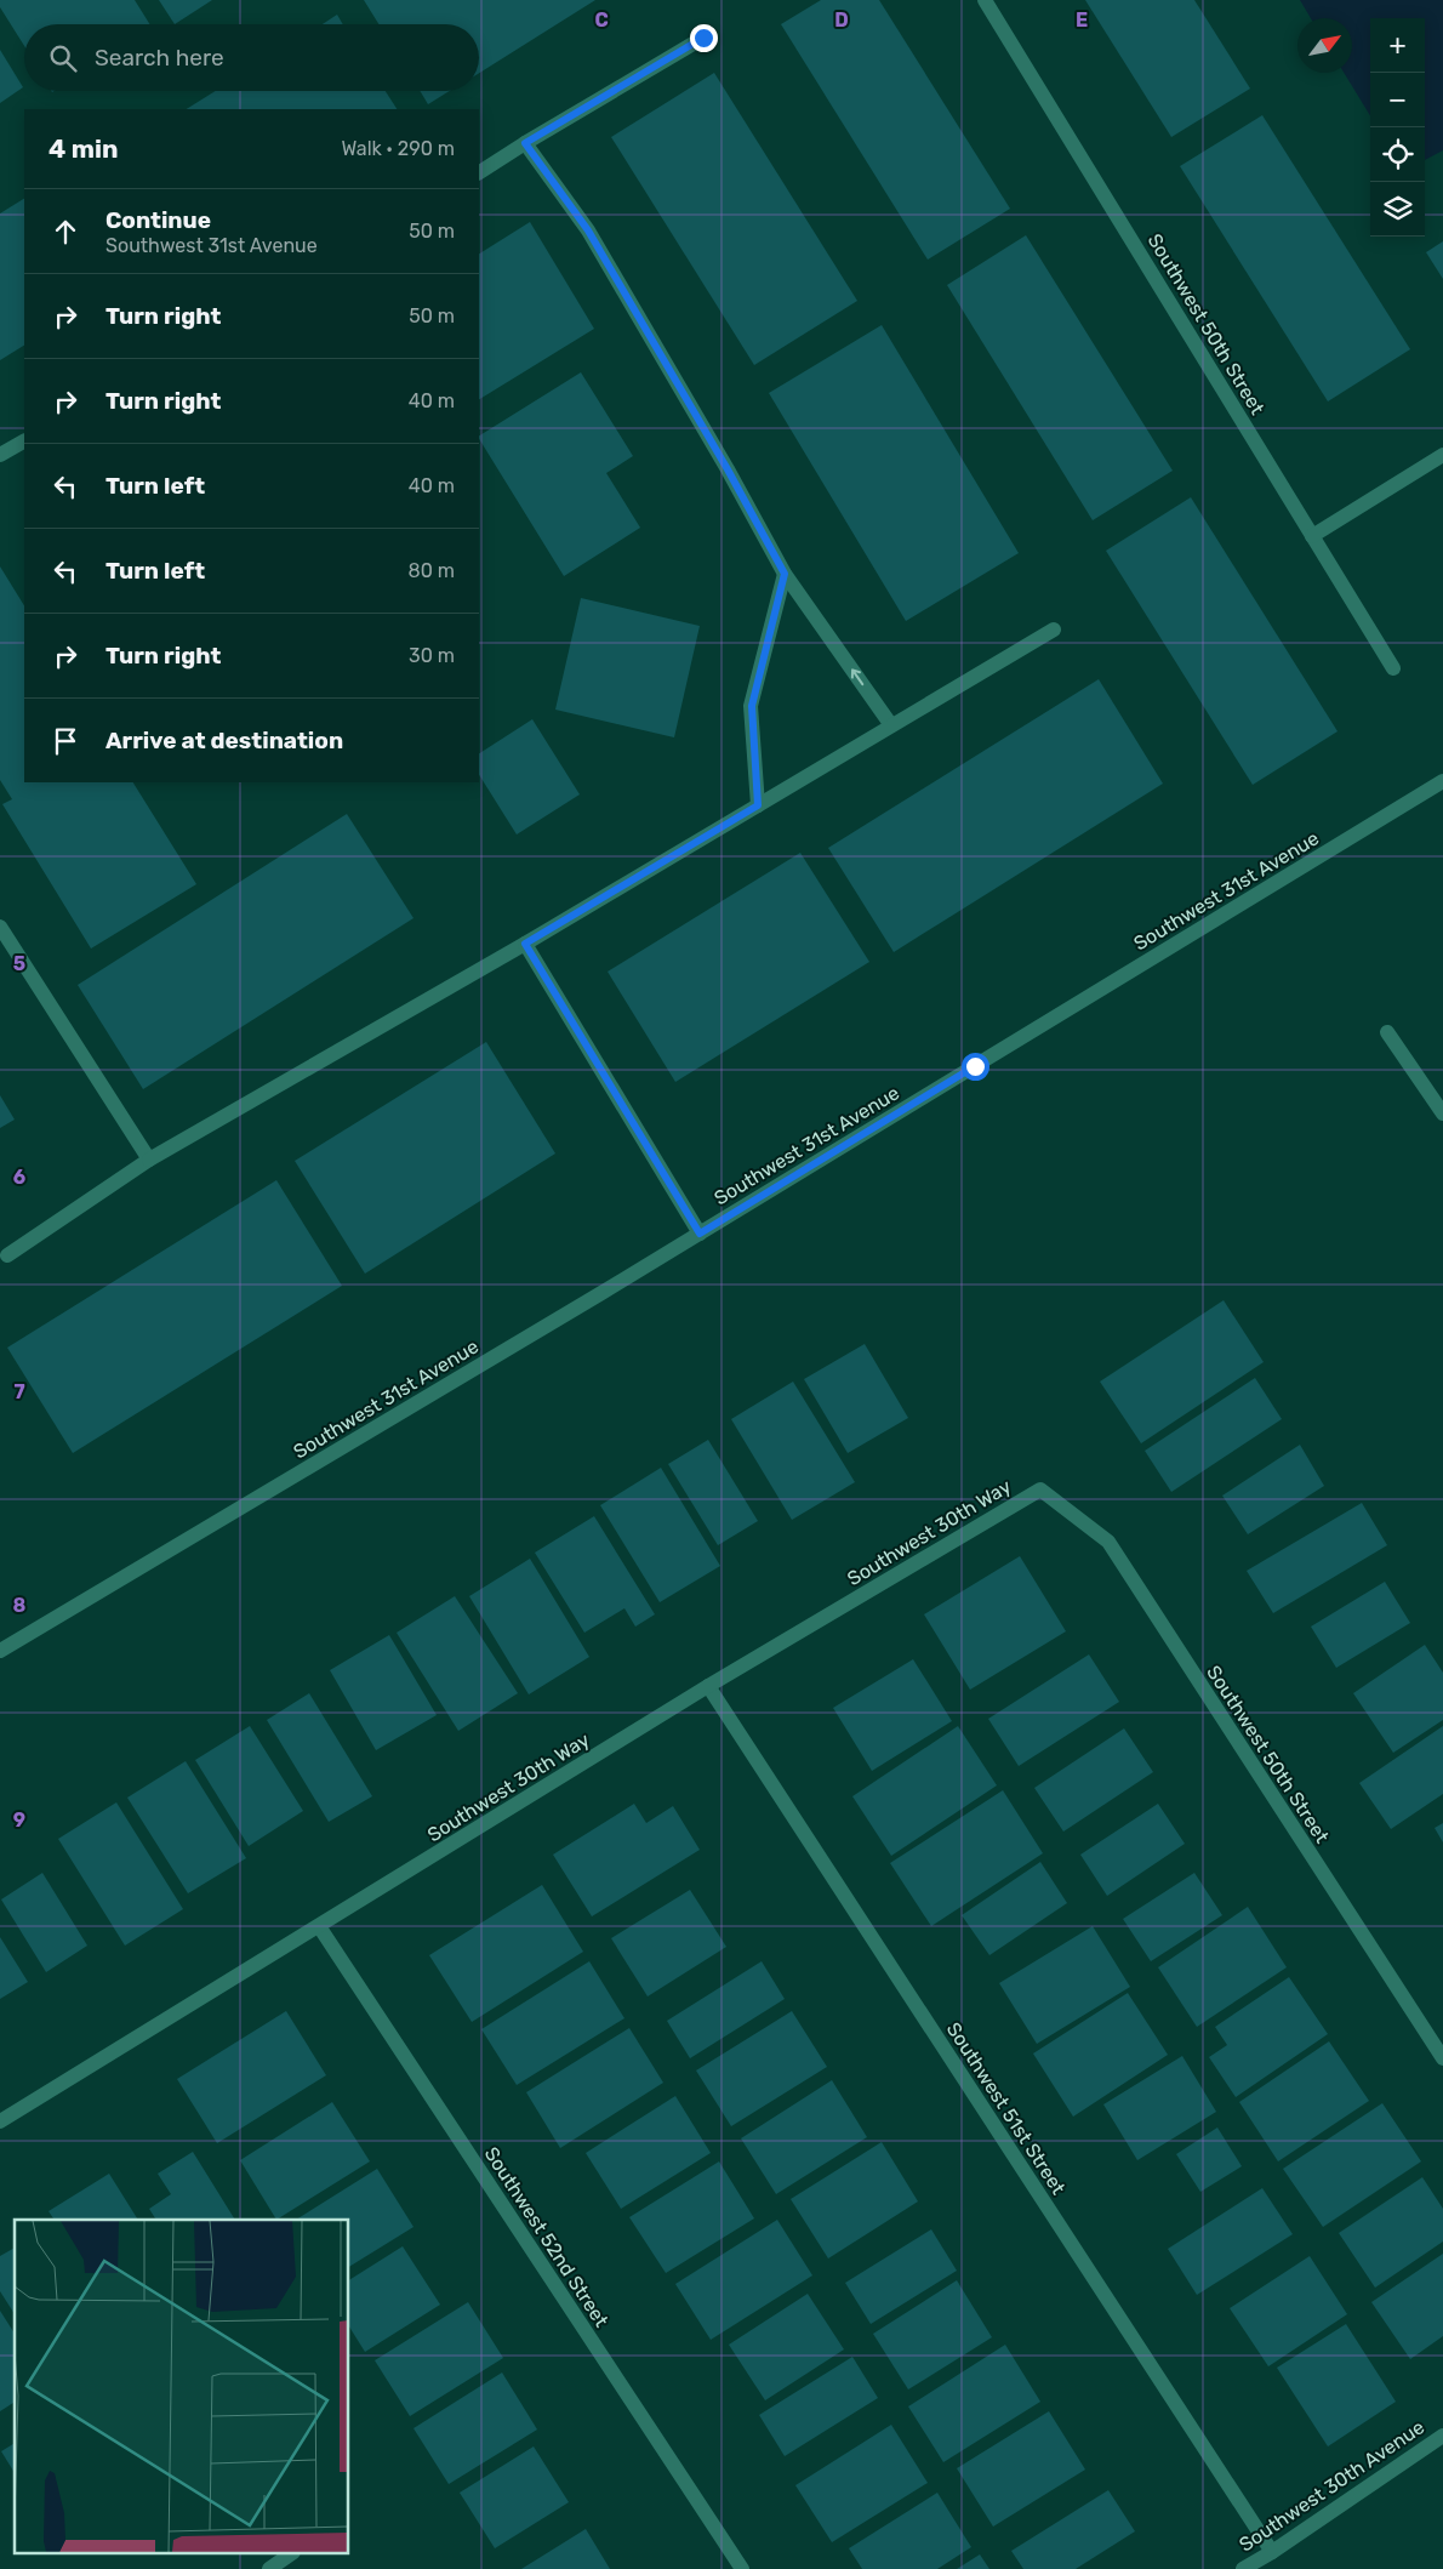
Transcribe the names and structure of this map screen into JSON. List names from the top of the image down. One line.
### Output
{"streets":{"street":["Southwest 50th Street","Southwest 31st Avenue","Southwest 30th Way","Southwest 51st Street","Southwest 52nd Street","Southwest 30th Avenue"]},"crossings":[["Southwest 50th Street","Southwest 30th Way"],["Southwest 30th Way","Southwest 51st Street"],["Southwest 30th Way","Southwest 52nd Street"],["Southwest 51st Street","Southwest 30th Avenue"]],"north":"top right","page":{"map_buttons":["+","−"],"search":"Search here","heading":["4 min","Walk · 290 m"],"list":[["Continue","Southwest 31st Avenue","50 m"],["Turn right","50 m"],["Turn right","40 m"],["Turn left","40 m"],["Turn left","80 m"],["Turn right","30 m"],"Arrive at destination"]},"grid":{"columns":["C","D","E"],"rows":["5","6","7","8","9"]}}
